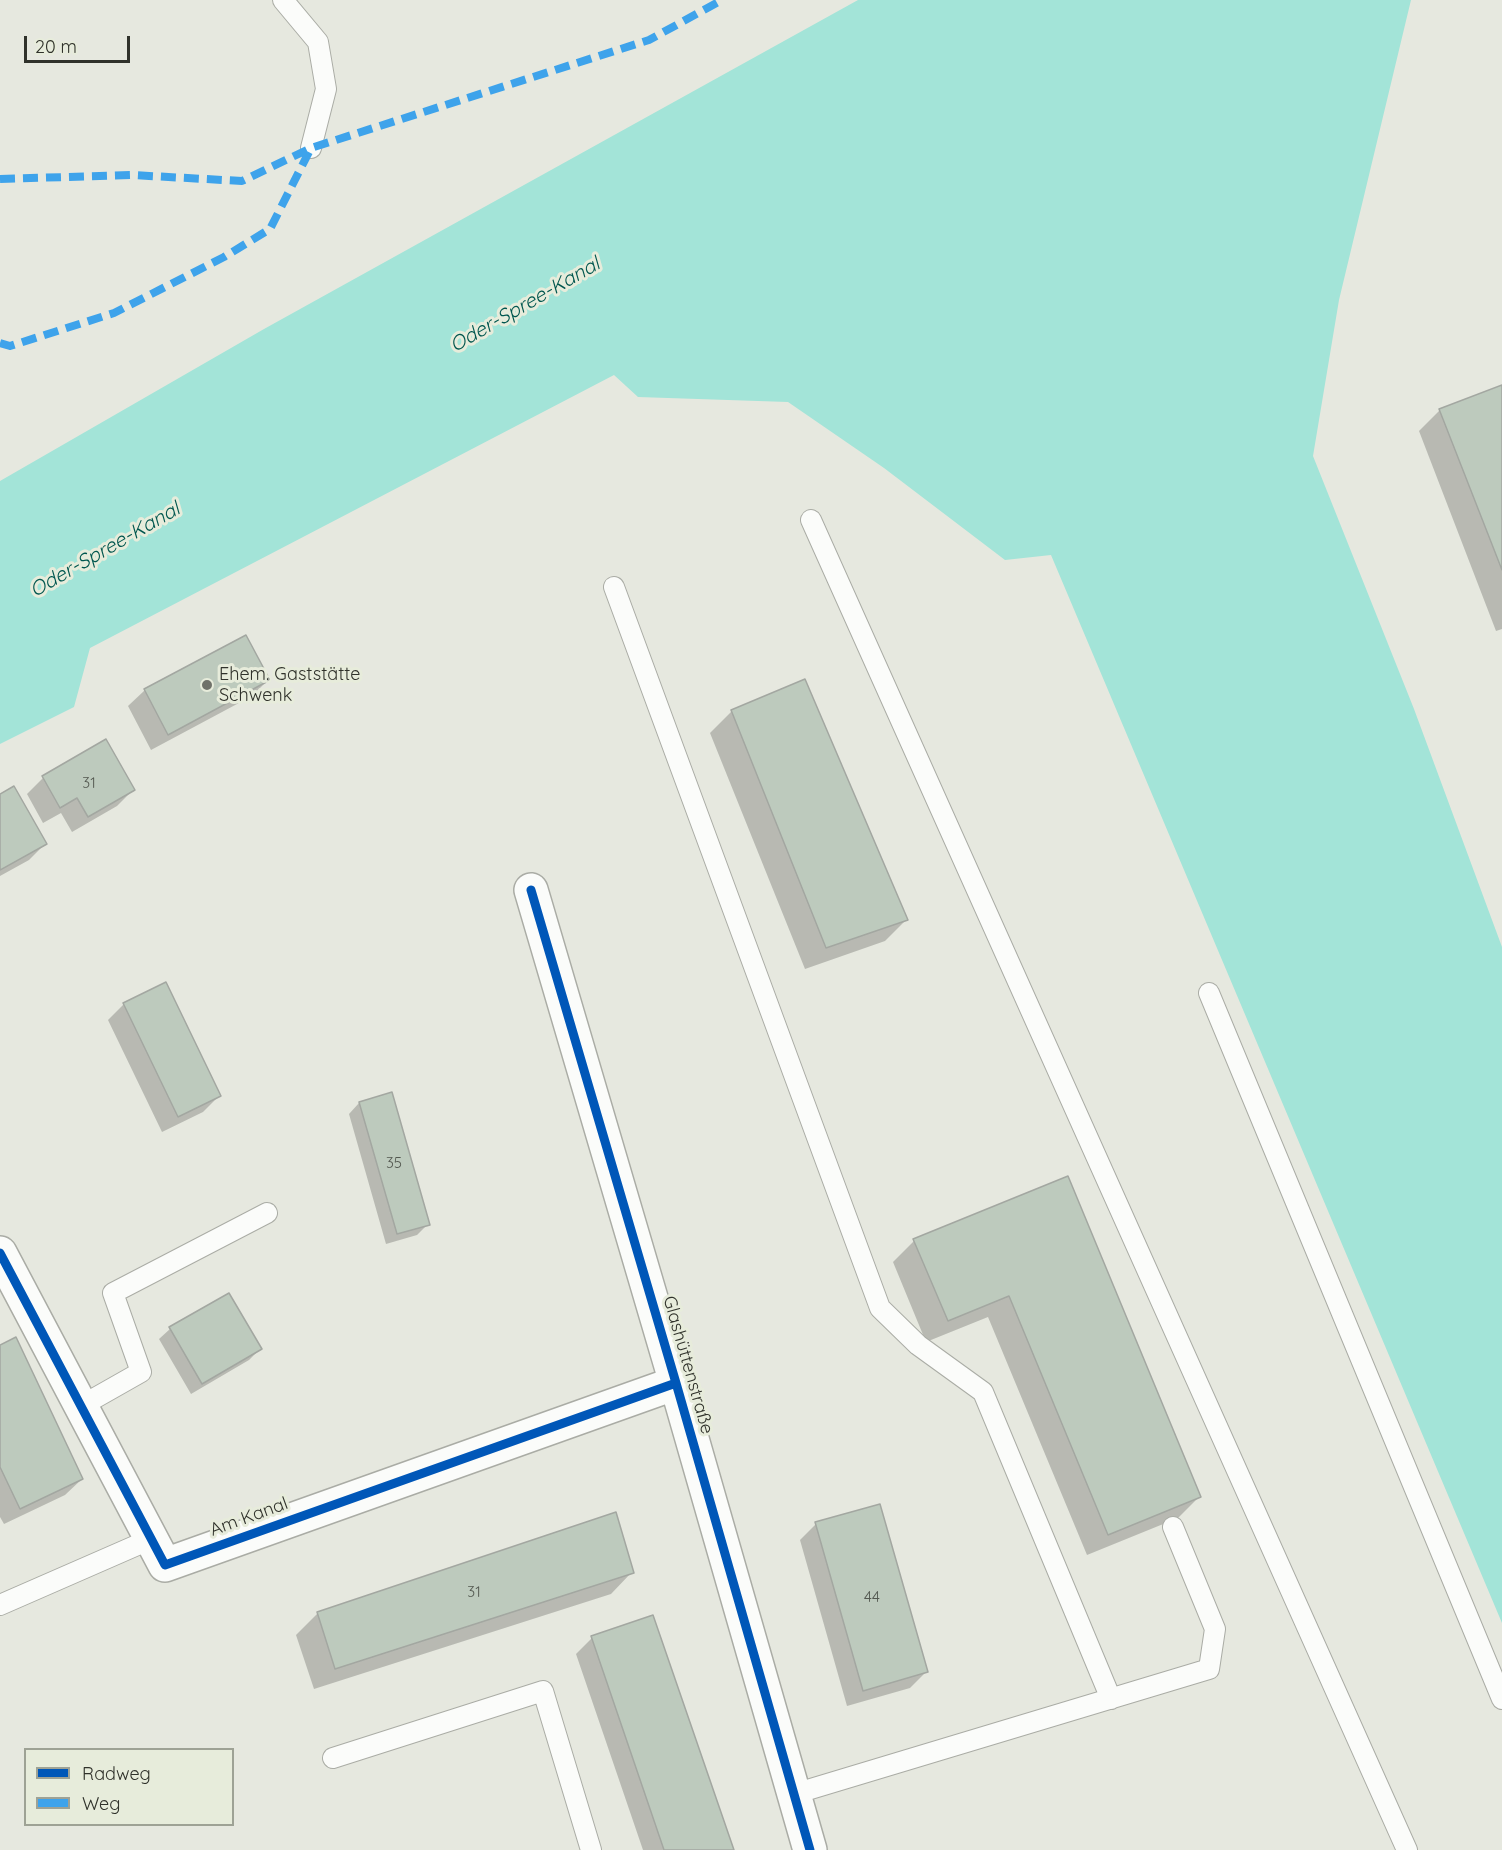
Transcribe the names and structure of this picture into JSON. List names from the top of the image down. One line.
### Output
{"streets":{"street":["Glashüttenstraße","Am Kanal"]},"crossings":[["Glashüttenstraße","Am Kanal"]],"water":["Oder-Spree-Kanal"],"places":["Ehem. Gaststätte Schwenk"],"house_numbers":["31","35","31","44"],"legend":["Radweg","Weg"],"scale_bar":"20 m"}
